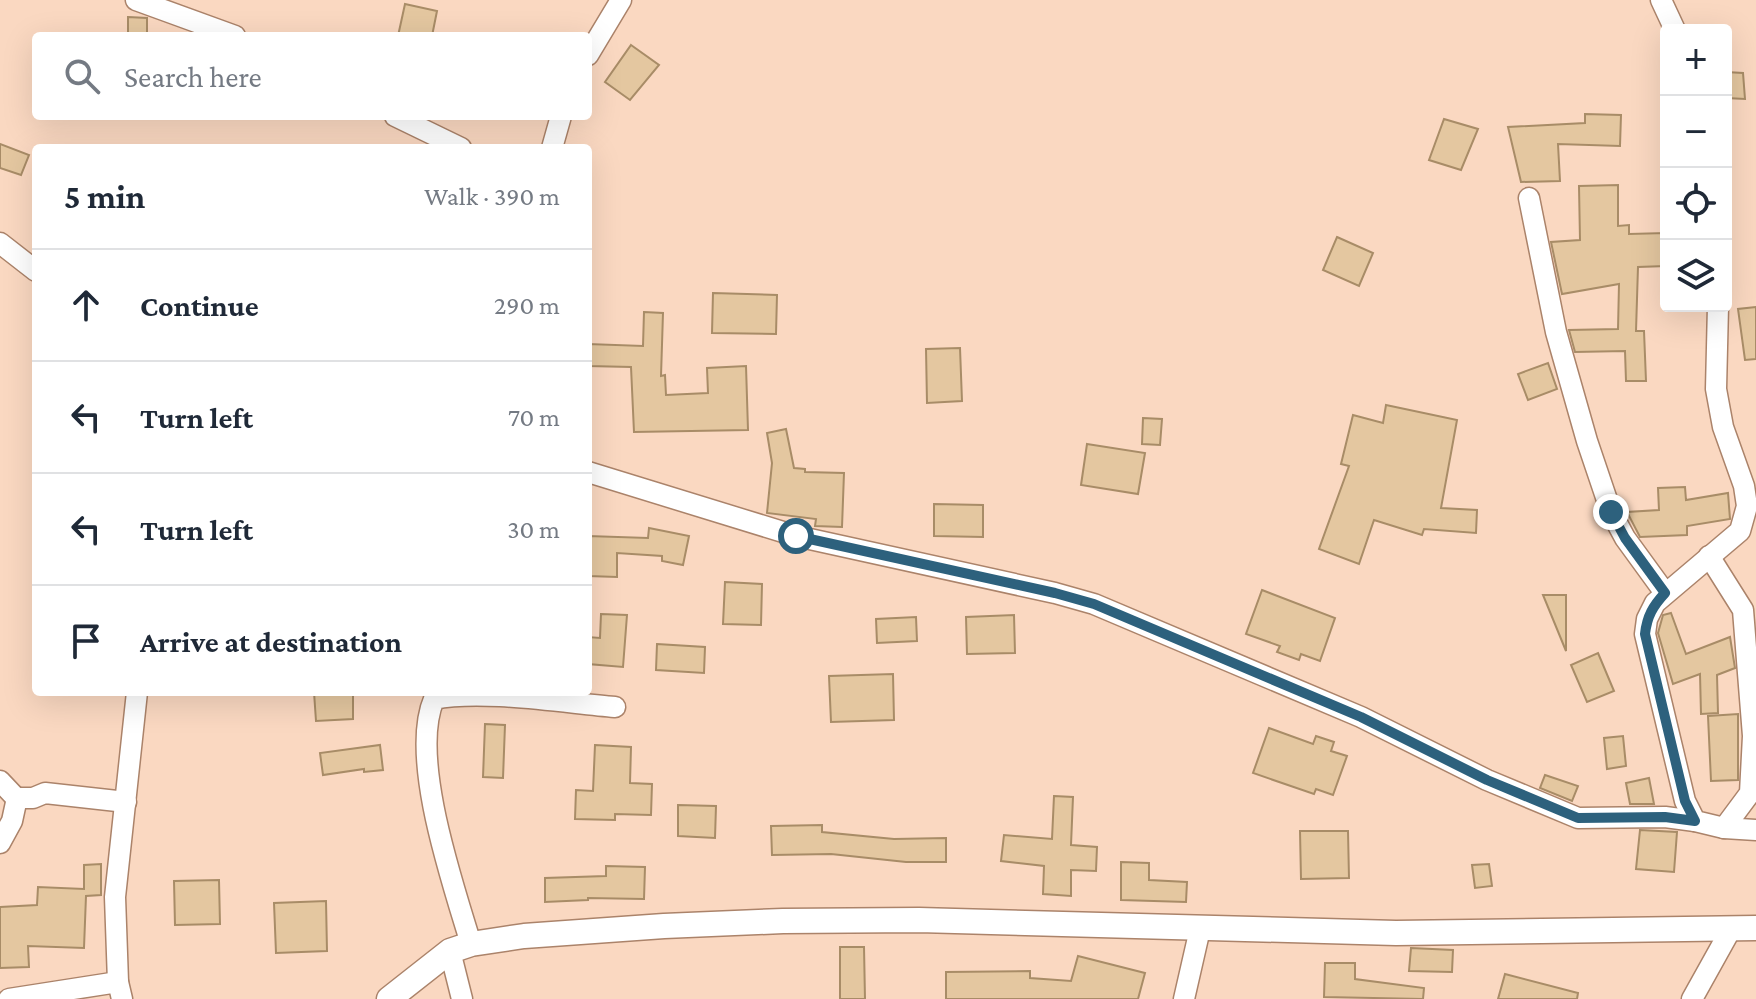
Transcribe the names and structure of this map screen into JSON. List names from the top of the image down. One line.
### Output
{"page":{"map_buttons":["+","−"],"search":"Search here","heading":["5 min","Walk · 390 m"],"list":[["Continue","290 m"],["Turn left","70 m"],["Turn left","30 m"],"Arrive at destination"]}}
